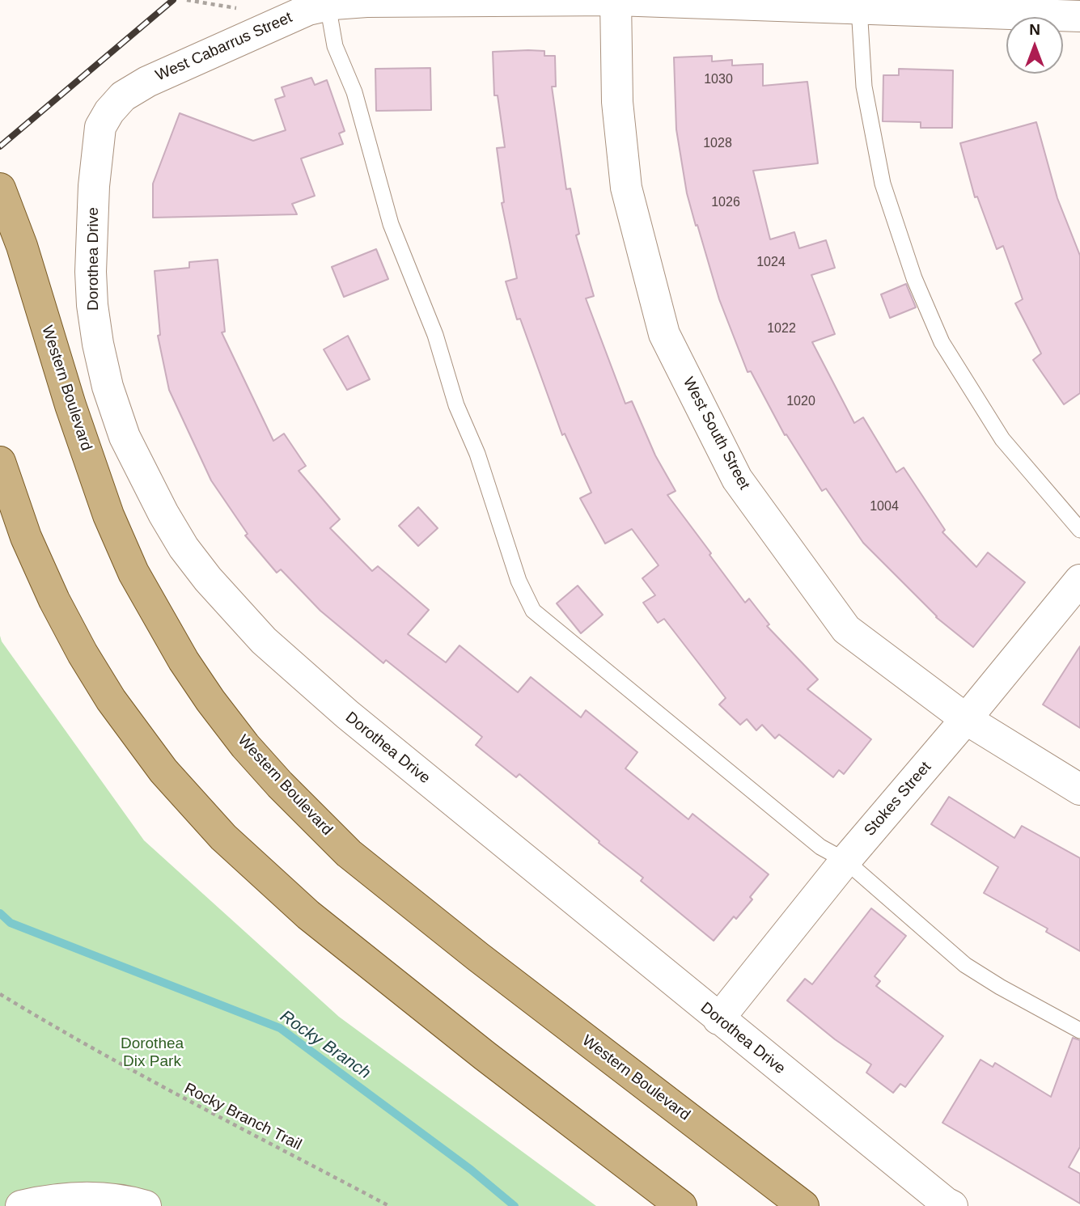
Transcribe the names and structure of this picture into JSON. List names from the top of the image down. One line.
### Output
{"streets":{"main road":["Western Boulevard"],"street":["West Cabarrus Street","Dorothea Drive","West South Street","Stokes Street"],"path":["Rocky Branch Trail"]},"crossings":[["West Cabarrus Street","Dorothea Drive"],["West Cabarrus Street","West South Street"],["Dorothea Drive","Stokes Street"],["West South Street","Stokes Street"]],"water":["Rocky Branch"],"parks":["Dorothea Dix Park"],"house_numbers":["1030","1028","1026","1024","1022","1020","1004"],"north":"top"}
